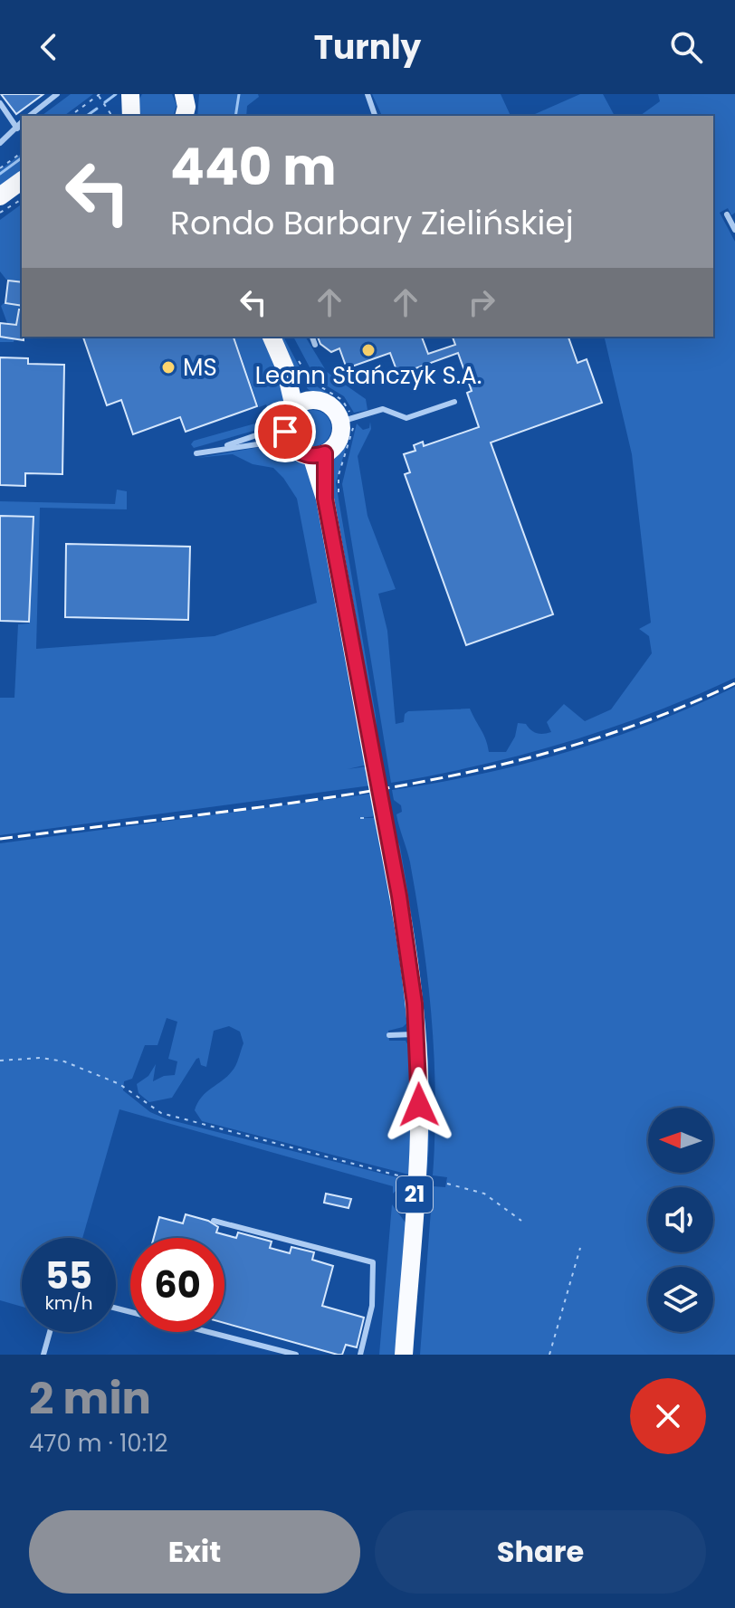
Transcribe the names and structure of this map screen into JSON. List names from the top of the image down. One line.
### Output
{"streets":{"main road":["21"]},"places":["Leann Stańczyk S.A.","MS"],"north":"left","page":{"header":"Turnly","turn":["440 m","Rondo Barbary Zielińskiej"],"speed":"55 km/h","limit":"60","heading":["2 min","470 m · 10:12"],"buttons":["Exit","Share"]}}
